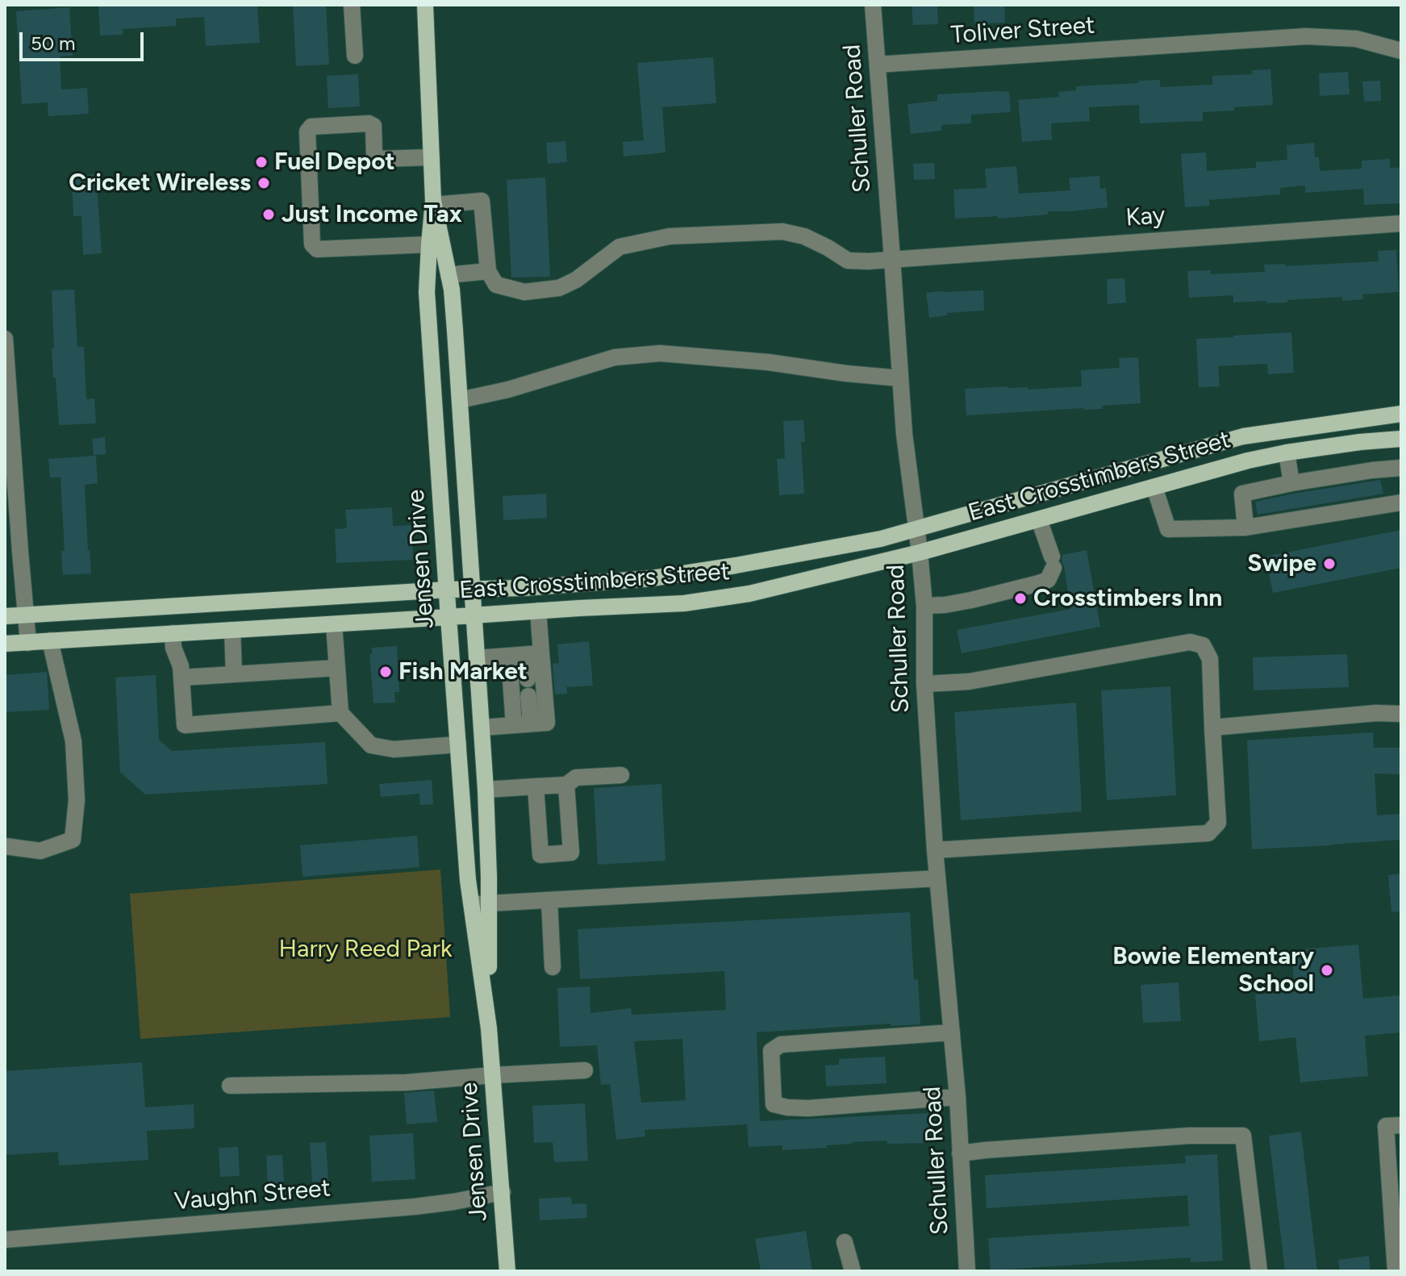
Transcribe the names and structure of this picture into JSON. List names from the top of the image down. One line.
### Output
{"streets":{"main road":["East Crosstimbers Street","Jensen Drive"],"street":["Toliver Street","Schuller Road","Kay","Vaughn Street"]},"crossings":[["Toliver Street","Schuller Road"],["Schuller Road","Kay"],["Schuller Road","East Crosstimbers Street"],["East Crosstimbers Street","Jensen Drive"],["Jensen Drive","Vaughn Street"]],"parks":["Harry Reed Park"],"places":["Fuel Depot","Cricket Wireless","Just Income Tax","Swipe","Crosstimbers Inn","Fish Market","Bowie Elementary School"],"scale_bar":"50 m"}
